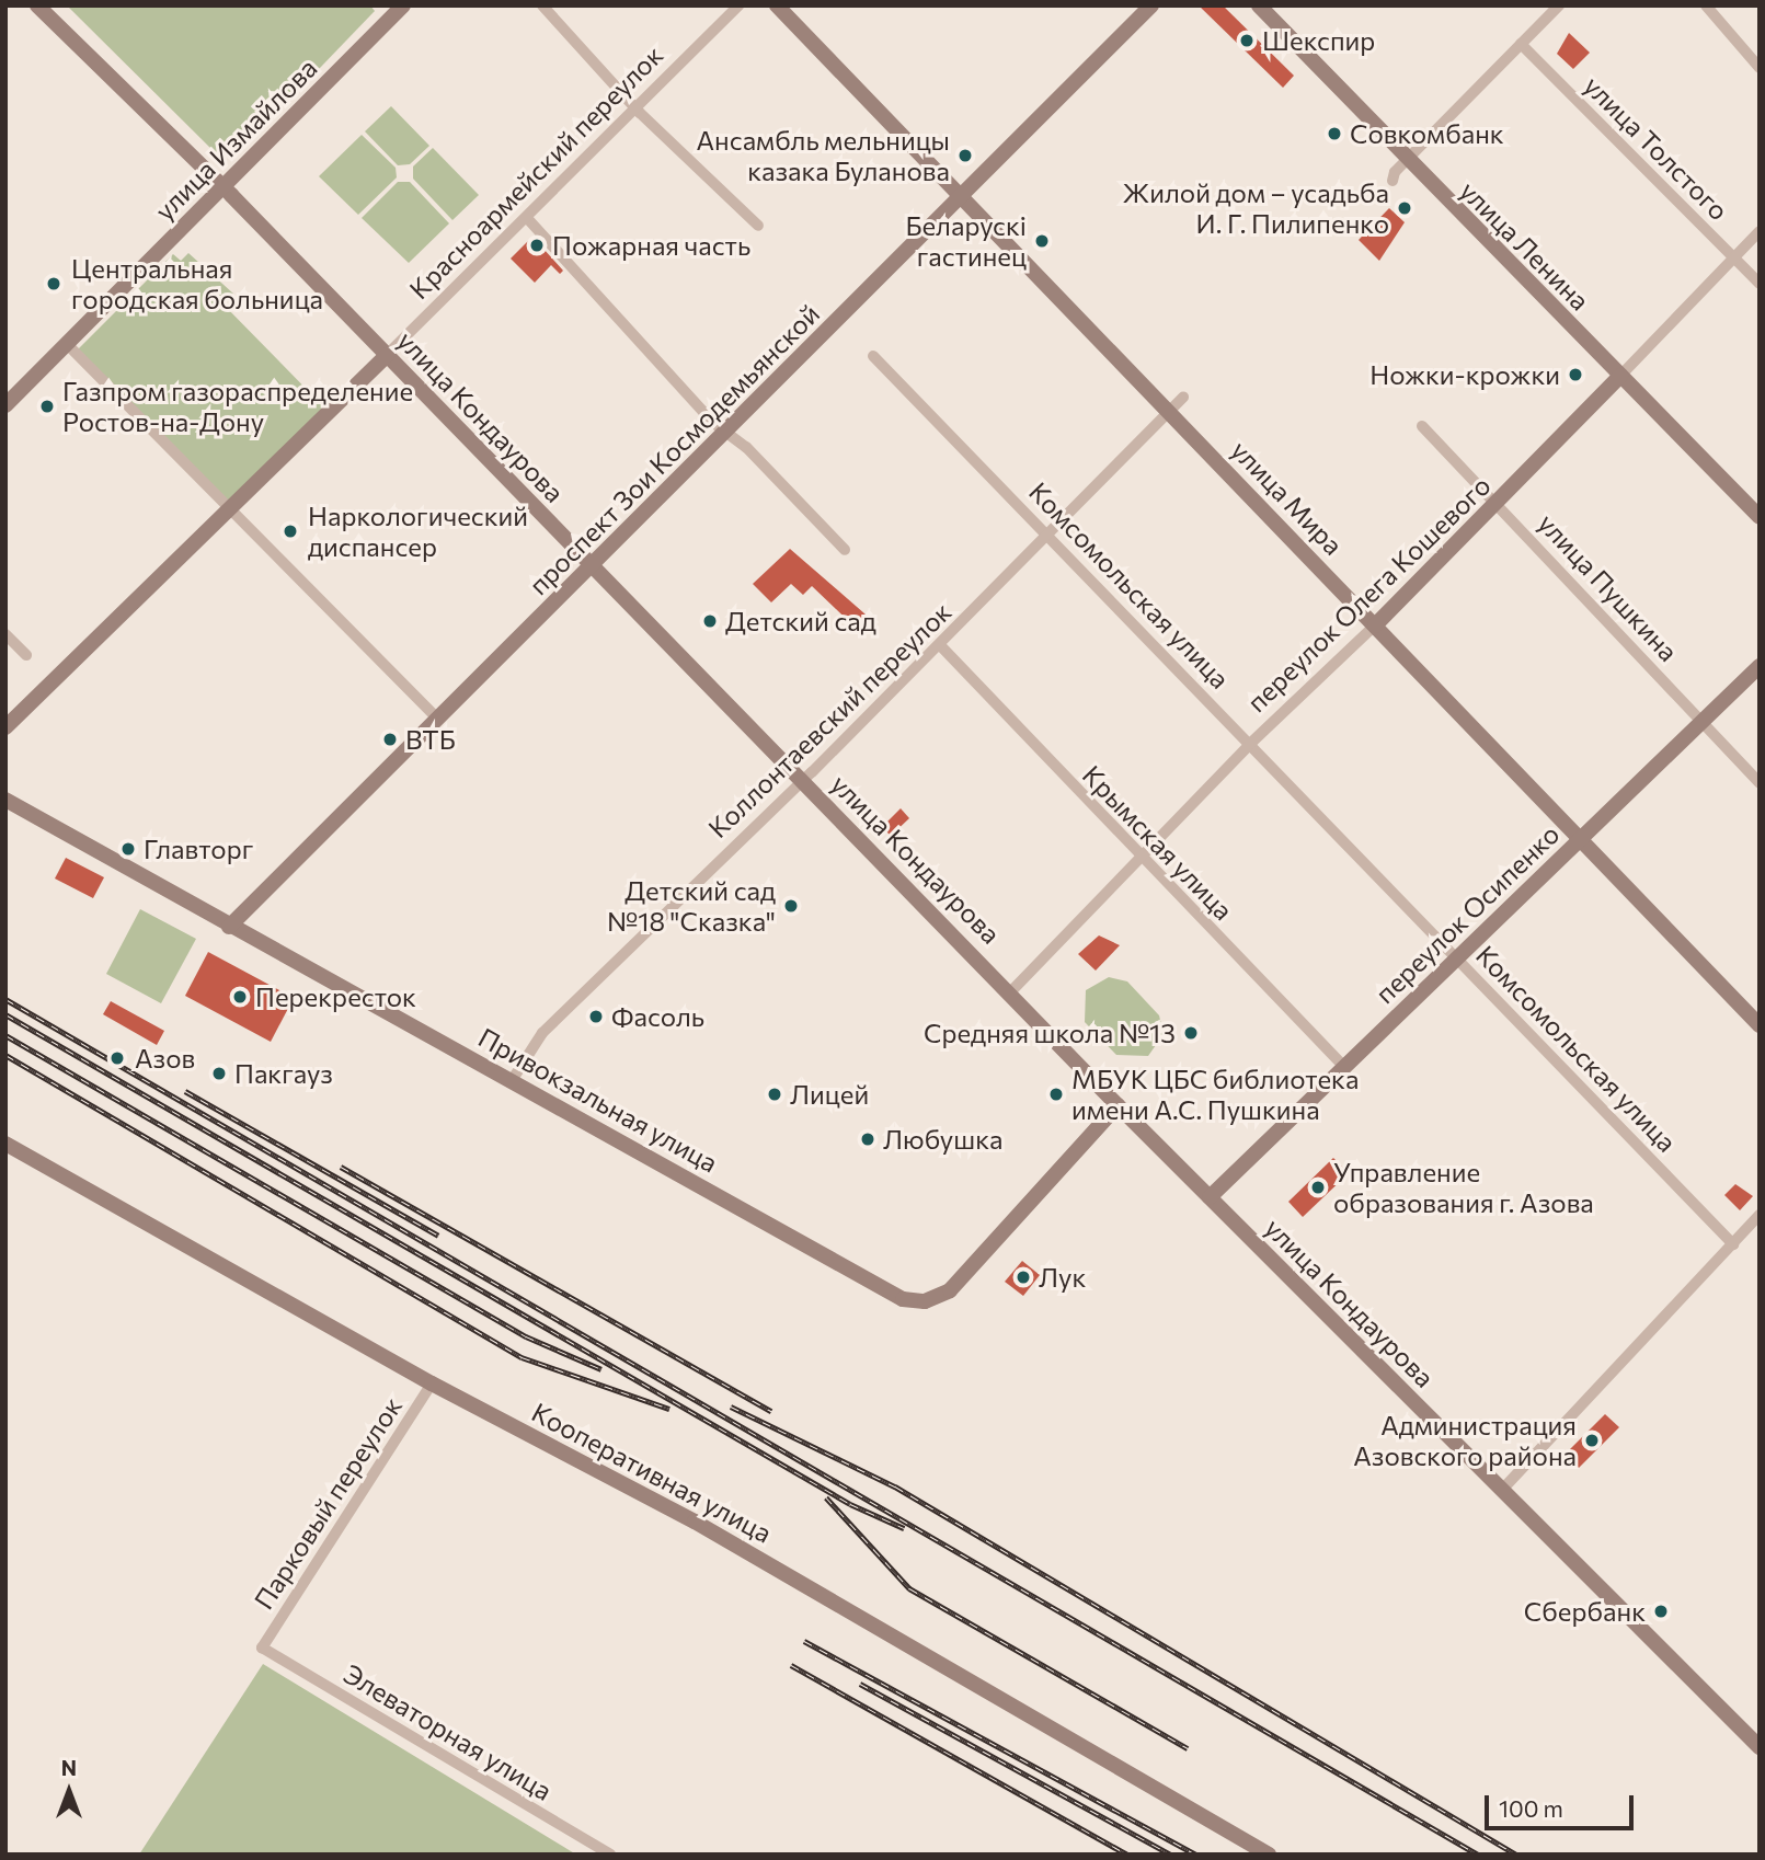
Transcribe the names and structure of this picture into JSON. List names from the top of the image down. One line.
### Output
{"streets":{"street":["улица Измайлова","улица Толстого","Красноармейский переулок","улица Ленина","улица Кондаурова","проспект Зои Космодемьянской","улица Мира","Комсомольская улица","улица Пушкина","переулок Олега Кошевого","Коллонтаевский переулок","Крымская улица","переулок Осипенко","Привокзальная улица","Кооперативная улица","Парковый переулок","Элеваторная улица"]},"crossings":[["улица Измайлова","улица Кондаурова"],["улица Толстого","переулок Олега Кошевого"],["Красноармейский переулок","улица Кондаурова"],["улица Ленина","переулок Олега Кошевого"],["улица Кондаурова","проспект Зои Космодемьянской"],["улица Кондаурова","переулок Олега Кошевого"],["улица Кондаурова","Коллонтаевский переулок"],["улица Кондаурова","переулок Осипенко"],["улица Кондаурова","Привокзальная улица"],["проспект Зои Космодемьянской","улица Мира"],["проспект Зои Космодемьянской","Привокзальная улица"],["улица Мира","переулок Олега Кошевого"],["улица Мира","Коллонтаевский переулок"],["улица Мира","переулок Осипенко"],["Комсомольская улица","переулок Олега Кошевого"],["Комсомольская улица","Коллонтаевский переулок"],["Комсомольская улица","переулок Осипенко"],["улица Пушкина","переулок Олега Кошевого"],["улица Пушкина","переулок Осипенко"],["переулок Олега Кошевого","Крымская улица"],["Коллонтаевский переулок","Крымская улица"],["Коллонтаевский переулок","Привокзальная улица"],["Крымская улица","переулок Осипенко"],["Кооперативная улица","Парковый переулок"],["Парковый переулок","Элеваторная улица"]],"places":["Шекспир","Совкомбанк","Ансамбль мельницы казака Буланова","Жилой дом – усадьба И. Г. Пилипенко","Беларускi гастинец","Пожарная часть","Центральная городская больница","Ножки-крожки","Газпром газораспределение Ростов-на-Дону","Наркологический диспансер","Детский сад","ВТБ","Главторг","Детский сад №18 \"Сказка\"","Перекресток","Фасоль","Средняя школа №13","Азов","Пакгауз","Лицей","МБУК ЦБС библиотека имени А.С. Пушкина","Любушка","Управление образования г. Азова","Лук","Администрация Азовского района","Сбербанк"],"scale_bar":"100 m","north":"top"}
